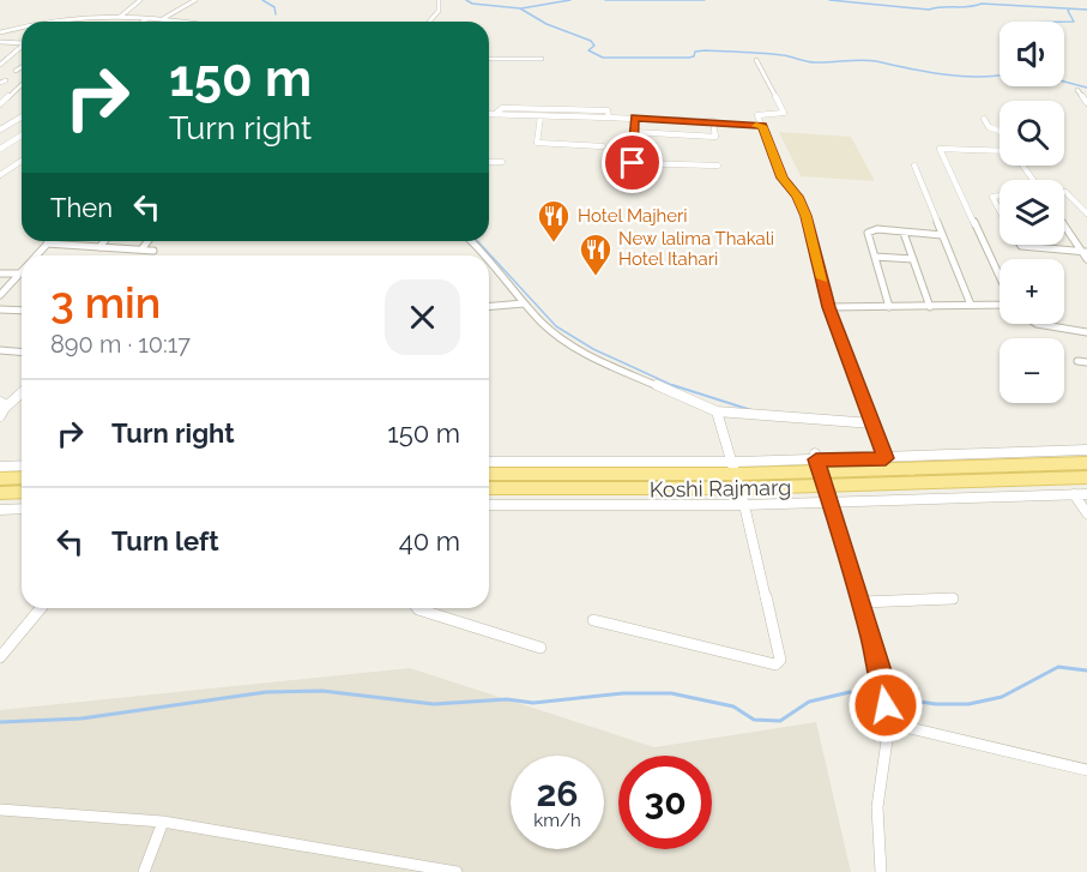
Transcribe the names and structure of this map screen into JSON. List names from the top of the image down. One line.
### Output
{"streets":{"main road":["Koshi Rajmarg"]},"places":{"restaurant":["Hotel Majheri","New lalima Thakali Hotel Itahari"]},"page":{"map_buttons":["+","−"],"turn":["150 m","Turn right"],"then":"Then","heading":["3 min","890 m · 10:17"],"list":[{"name":"Turn right","value":"150 m"},{"name":"Turn left","value":"40 m"}],"speed":"26 km/h","limit":"30"}}
